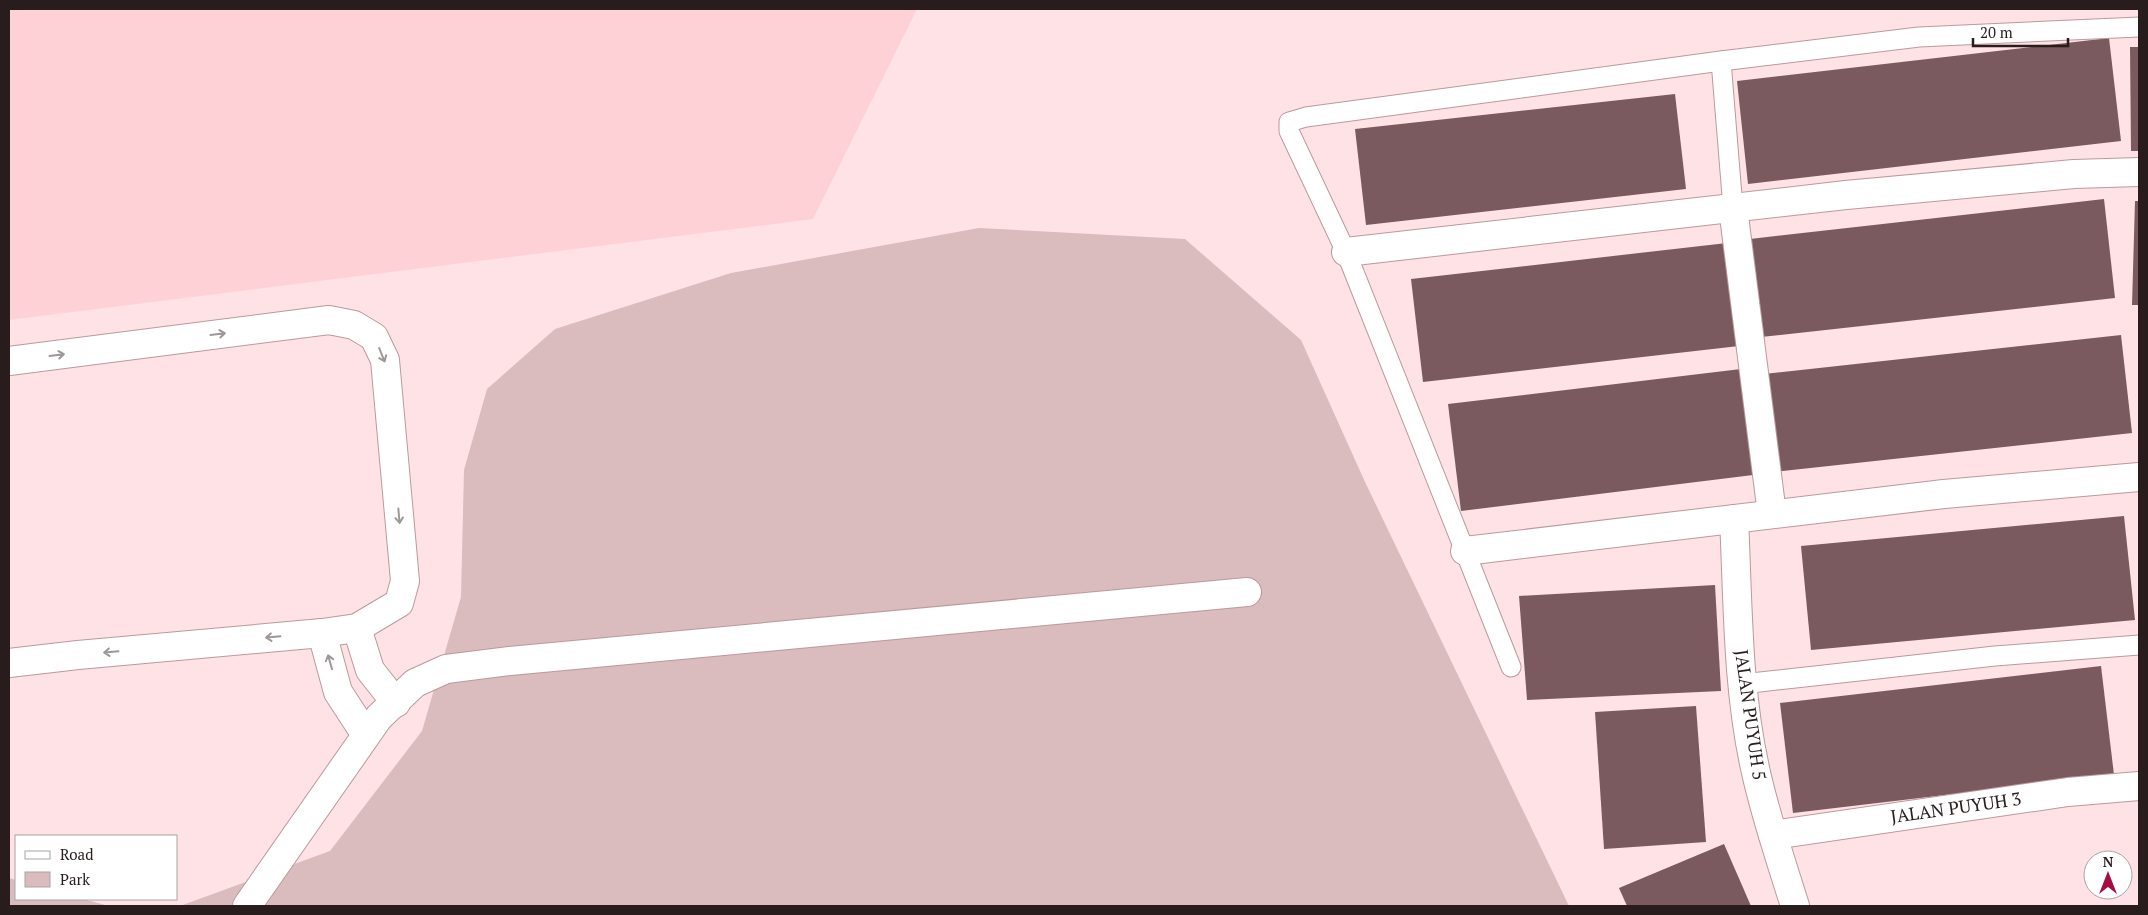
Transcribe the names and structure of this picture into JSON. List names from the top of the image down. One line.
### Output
{"streets":{"street":["JALAN PUYUH 5","JALAN PUYUH 3"]},"crossings":[["JALAN PUYUH 5","JALAN PUYUH 3"]],"legend":["Road","Park"],"scale_bar":"20 m","north":"top"}
